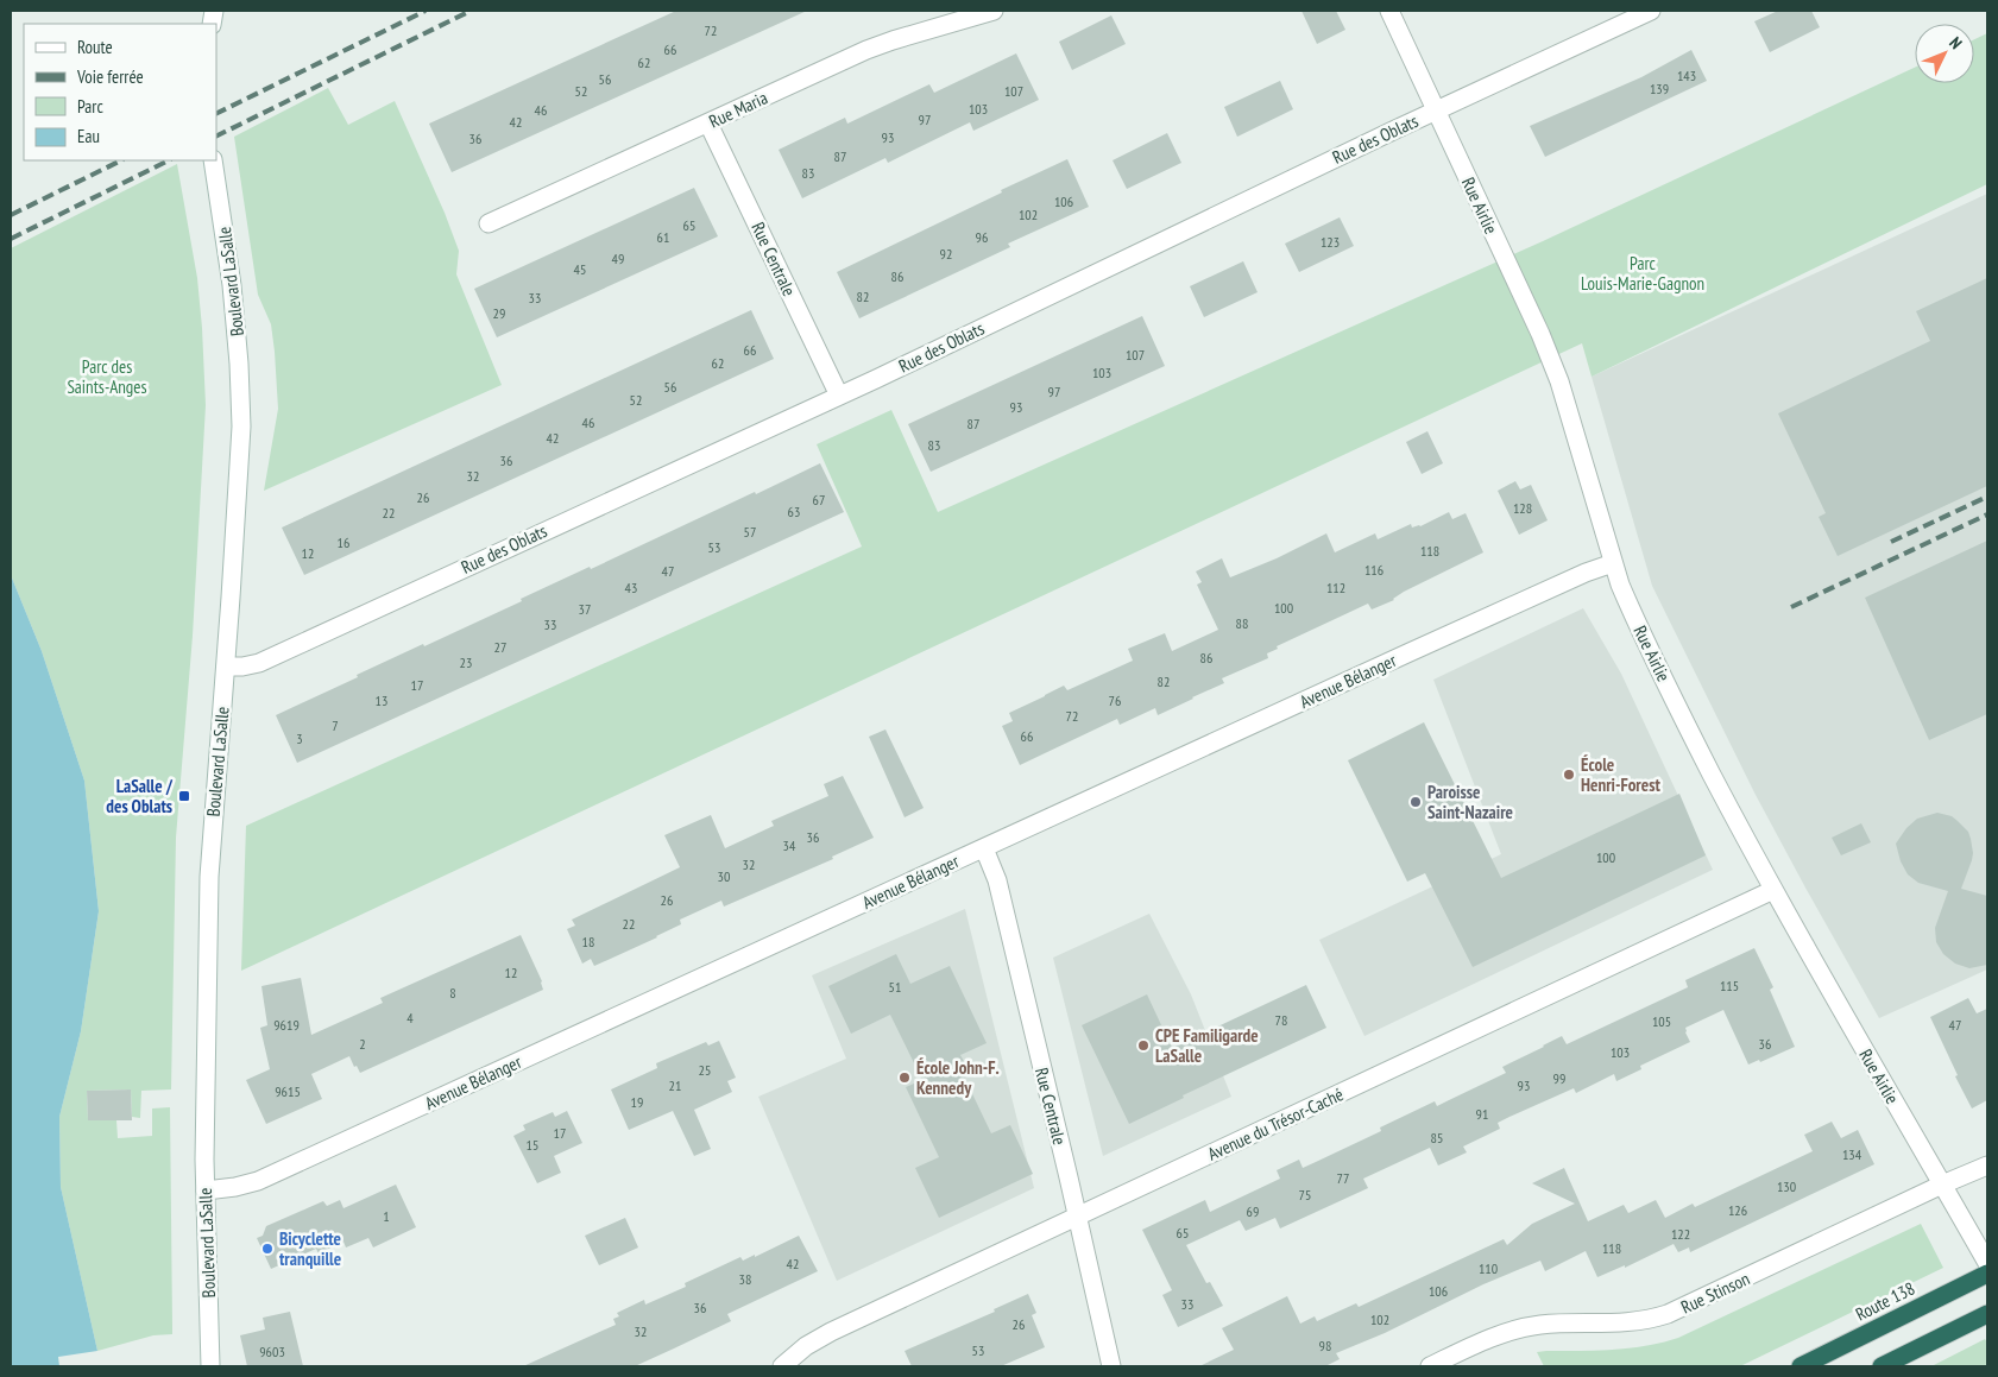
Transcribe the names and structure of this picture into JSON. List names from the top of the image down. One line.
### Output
{"streets":{"highway":["Route 138"],"street":["Rue Maria","Rue des Oblats","Rue Airlie","Rue Centrale","Boulevard LaSalle","Avenue Bélanger","Avenue du Trésor-Caché","Rue Stinson"]},"crossings":[["Rue Maria","Rue Centrale"],["Rue des Oblats","Rue Airlie"],["Rue des Oblats","Rue Centrale"],["Rue des Oblats","Boulevard LaSalle"],["Rue Airlie","Avenue Bélanger"],["Rue Airlie","Avenue du Trésor-Caché"],["Rue Airlie","Rue Stinson"],["Rue Centrale","Avenue Bélanger"],["Rue Centrale","Avenue du Trésor-Caché"],["Boulevard LaSalle","Avenue Bélanger"]],"parks":["Parc Louis-Marie-Gagnon","Parc des Saints-Anges"],"places":{"other":["École Henri-Forest","Paroisse Saint-Nazaire","CPE Familigarde LaSalle","École John-F. Kennedy","Bicyclette tranquille"],"transit":["LaSalle / des Oblats"]},"house_numbers":["72","66","62","143","56","139","52","107","103","46","97","42","93","36","87","83","106","102","65","61","96","123","92","49","45","86","82","33","29","66","107","62","103","56","97","52","93","46","87","42","83","36","32","26","67","128","63","22","57","16","53","118","12","116","47","43","112","100","37","88","33","27","86","23","82","17","13","76","72","7","66","3","36","34","100","32","30","26","22","18","12","115","51","8","4","78","105","9619","47","2","36","103","25","99","21","93","9615","19","91","17","85","15","134","77","130","75","126","69","1","65","122","118","42","110","38","106","33","36","102","26","32","98","53","9603"],"legend":["Route","Voie ferrée","Parc","Eau"],"north":"top right"}
